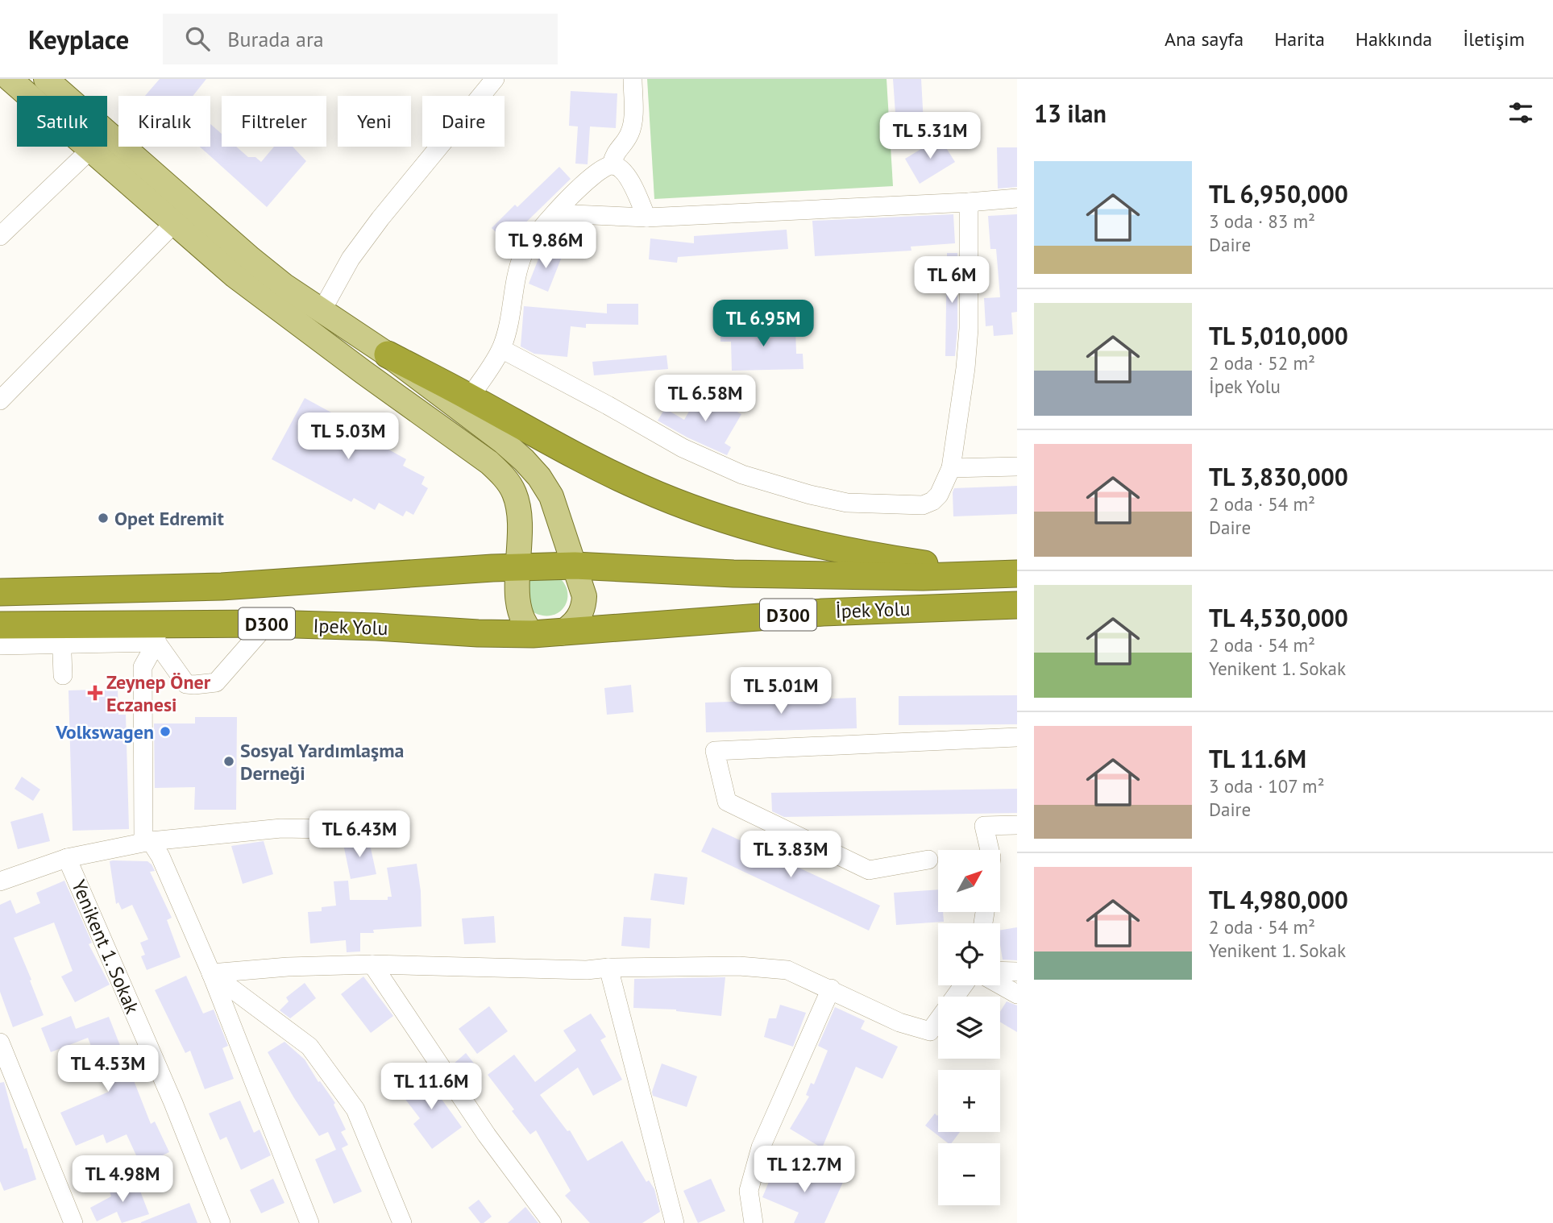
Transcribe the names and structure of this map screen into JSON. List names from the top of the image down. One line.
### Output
{"streets":{"highway":["İpek Yolu","D300","Ipek Yolu"],"street":["Yenikent 1. Sokak"]},"crossings":[["İpek Yolu","D300"],["İpek Yolu","Ipek Yolu"],["D300","Ipek Yolu"]],"places":{"other":["Opet Edremit","Volkswagen","Sosyal Yardımlaşma Derneği"],"health":["Zeynep Öner Eczanesi"]},"north":"top right","page":{"header":"Keyplace","search":"Burada ara","nav":["Ana sayfa","Harita","Hakkında","İletişim"],"heading":"13 ilan","chip":["Satılık","Kiralık","Filtreler","Yeni","Daire"],"price":["TL 5.31M","TL 9.86M","TL 6M","TL 6.95M","TL 6.58M","TL 5.03M","TL 5.01M","TL 6.43M","TL 3.83M","TL 4.53M","TL 11.6M","TL 12.7M","TL 4.98M"],"list":[{"name":"TL 6,950,000","note":"3 oda · 83 m² · Daire"},{"name":"TL 5,010,000","note":"2 oda · 52 m² · İpek Yolu"},{"name":"TL 3,830,000","note":"2 oda · 54 m² · Daire"},{"name":"TL 4,530,000","note":"2 oda · 54 m² · Yenikent 1. Sokak"},{"name":"TL 11.6M","note":"3 oda · 107 m² · Daire"},{"name":"TL 4,980,000","note":"2 oda · 54 m² · Yenikent 1. Sokak"}],"map_buttons":["+","−"]}}
